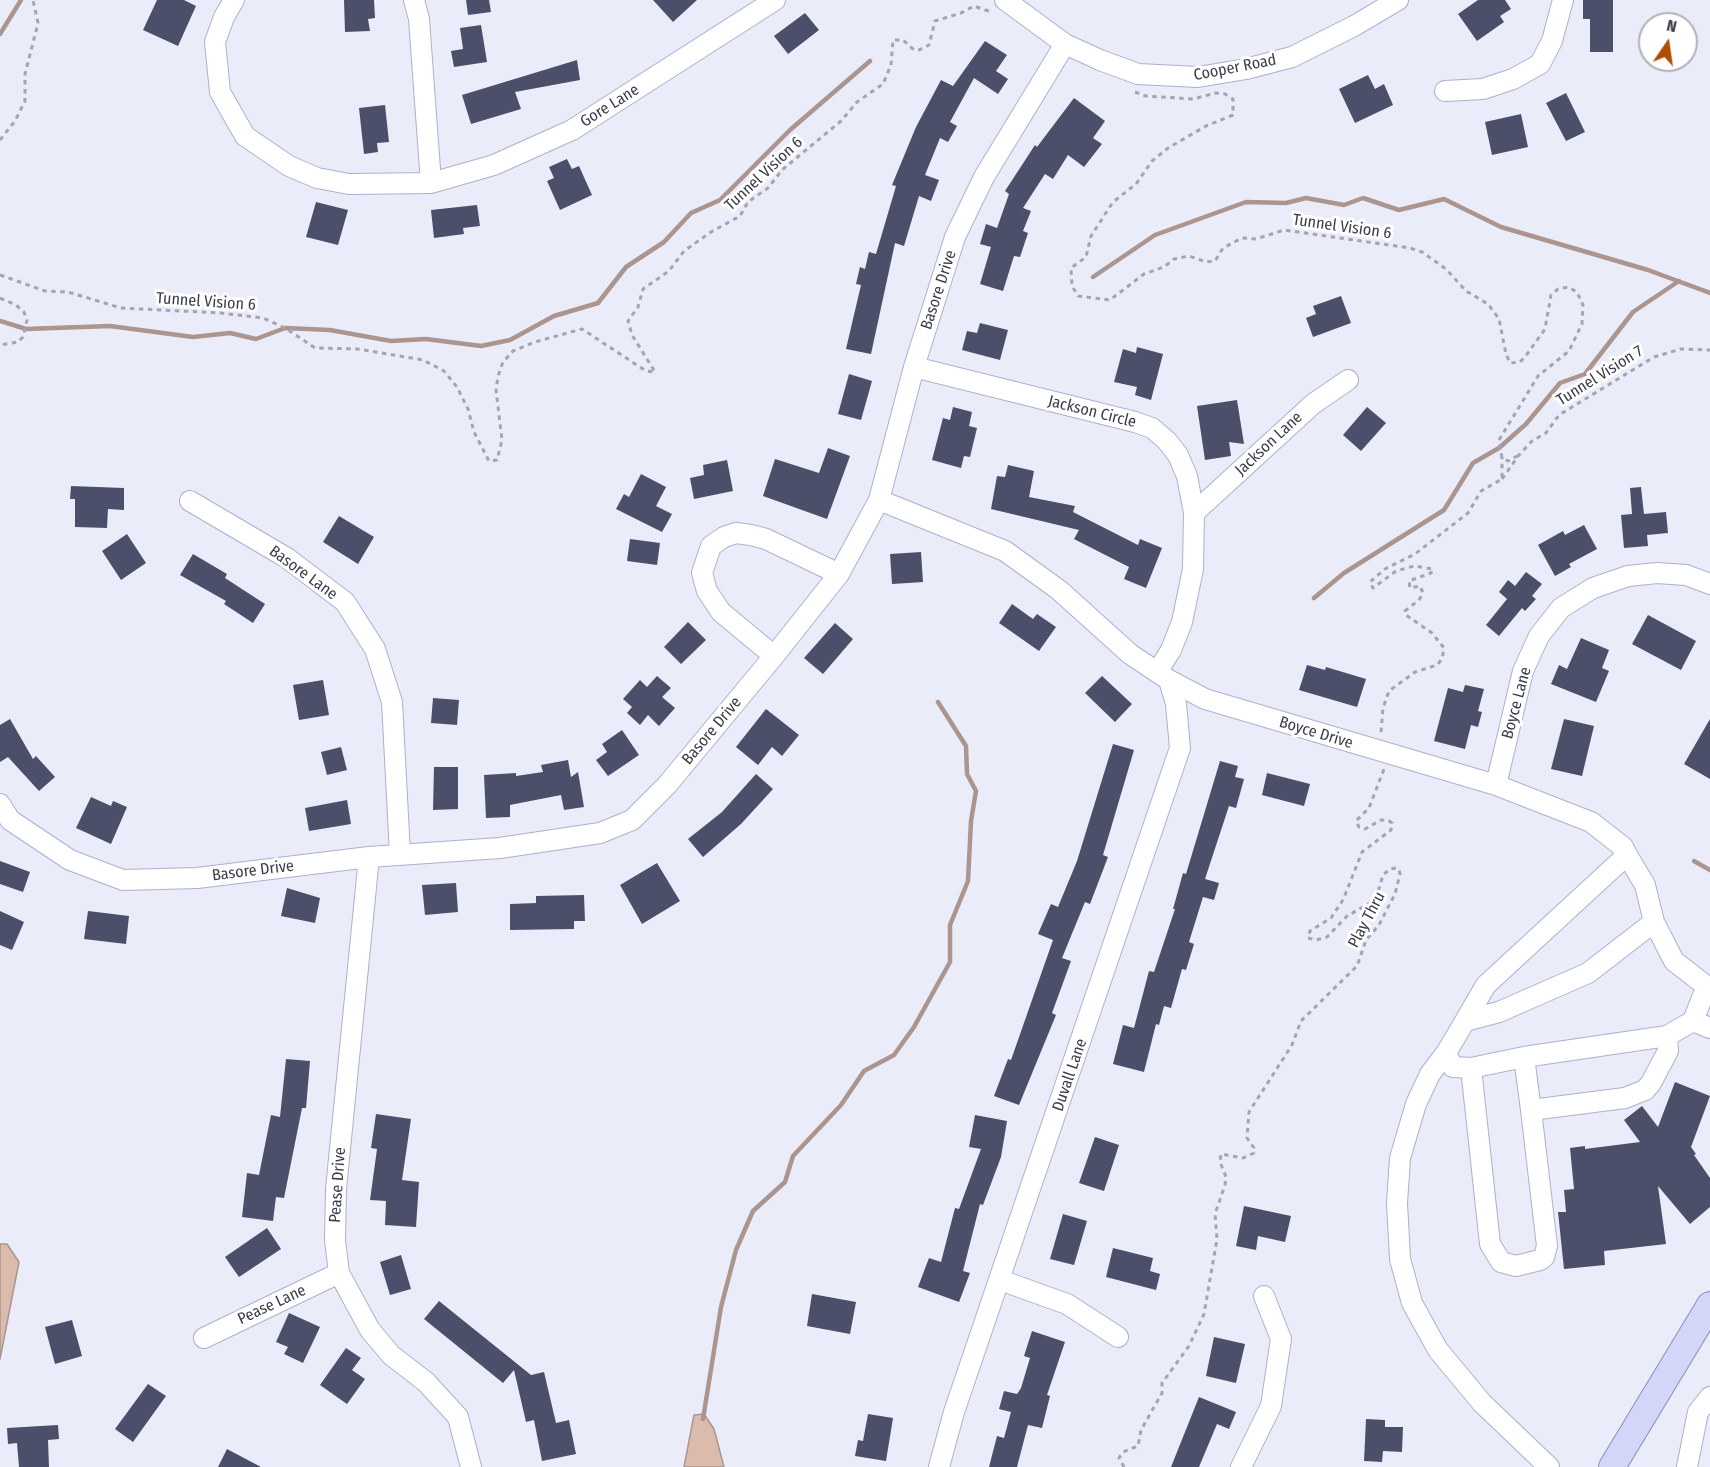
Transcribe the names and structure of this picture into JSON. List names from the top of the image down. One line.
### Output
{"streets":{"street":["Cooper Road","Gore Lane","Basore Drive","Jackson Circle","Jackson Lane","Basore Lane","Boyce Lane","Boyce Drive","Duvall Lane","Pease Drive","Pease Lane"],"path":["Tunnel Vision 6","Tunnel Vision 7","Play Thru"]},"crossings":[["Cooper Road","Tunnel Vision 6"],["Cooper Road","Basore Drive"],["Basore Drive","Jackson Circle"],["Basore Drive","Basore Lane"],["Basore Drive","Boyce Drive"],["Basore Drive","Pease Drive"],["Tunnel Vision 7","Play Thru"],["Jackson Circle","Jackson Lane"],["Jackson Circle","Boyce Drive"],["Jackson Circle","Duvall Lane"],["Boyce Lane","Boyce Drive"],["Boyce Drive","Play Thru"],["Boyce Drive","Duvall Lane"],["Pease Drive","Pease Lane"]],"north":"top"}
